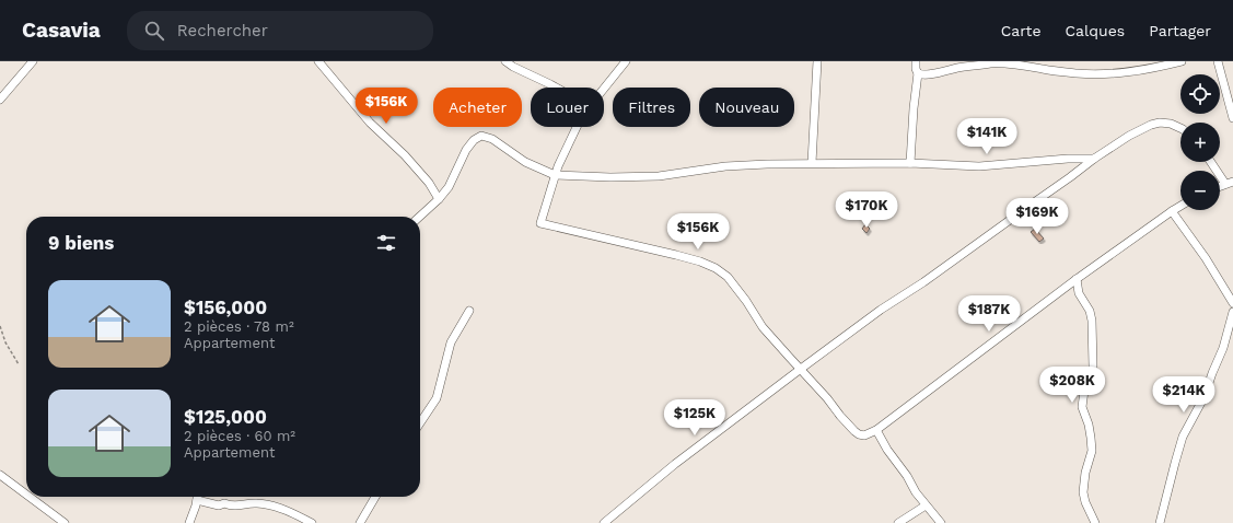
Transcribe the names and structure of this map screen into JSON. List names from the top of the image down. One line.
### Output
{"page":{"header":"Casavia","search":"Rechercher","nav":["Carte","Calques","Partager"],"map_buttons":["+","−"],"price":["$156K","$141K","$170K","$169K","$156K","$187K","$208K","$214K","$125K"],"chip":["Acheter","Louer","Filtres","Nouveau"],"heading":"9 biens","list":[{"name":"$156,000","note":"2 pièces · 78 m² · Appartement"},{"name":"$125,000","note":"2 pièces · 60 m² · Appartement"}]}}
